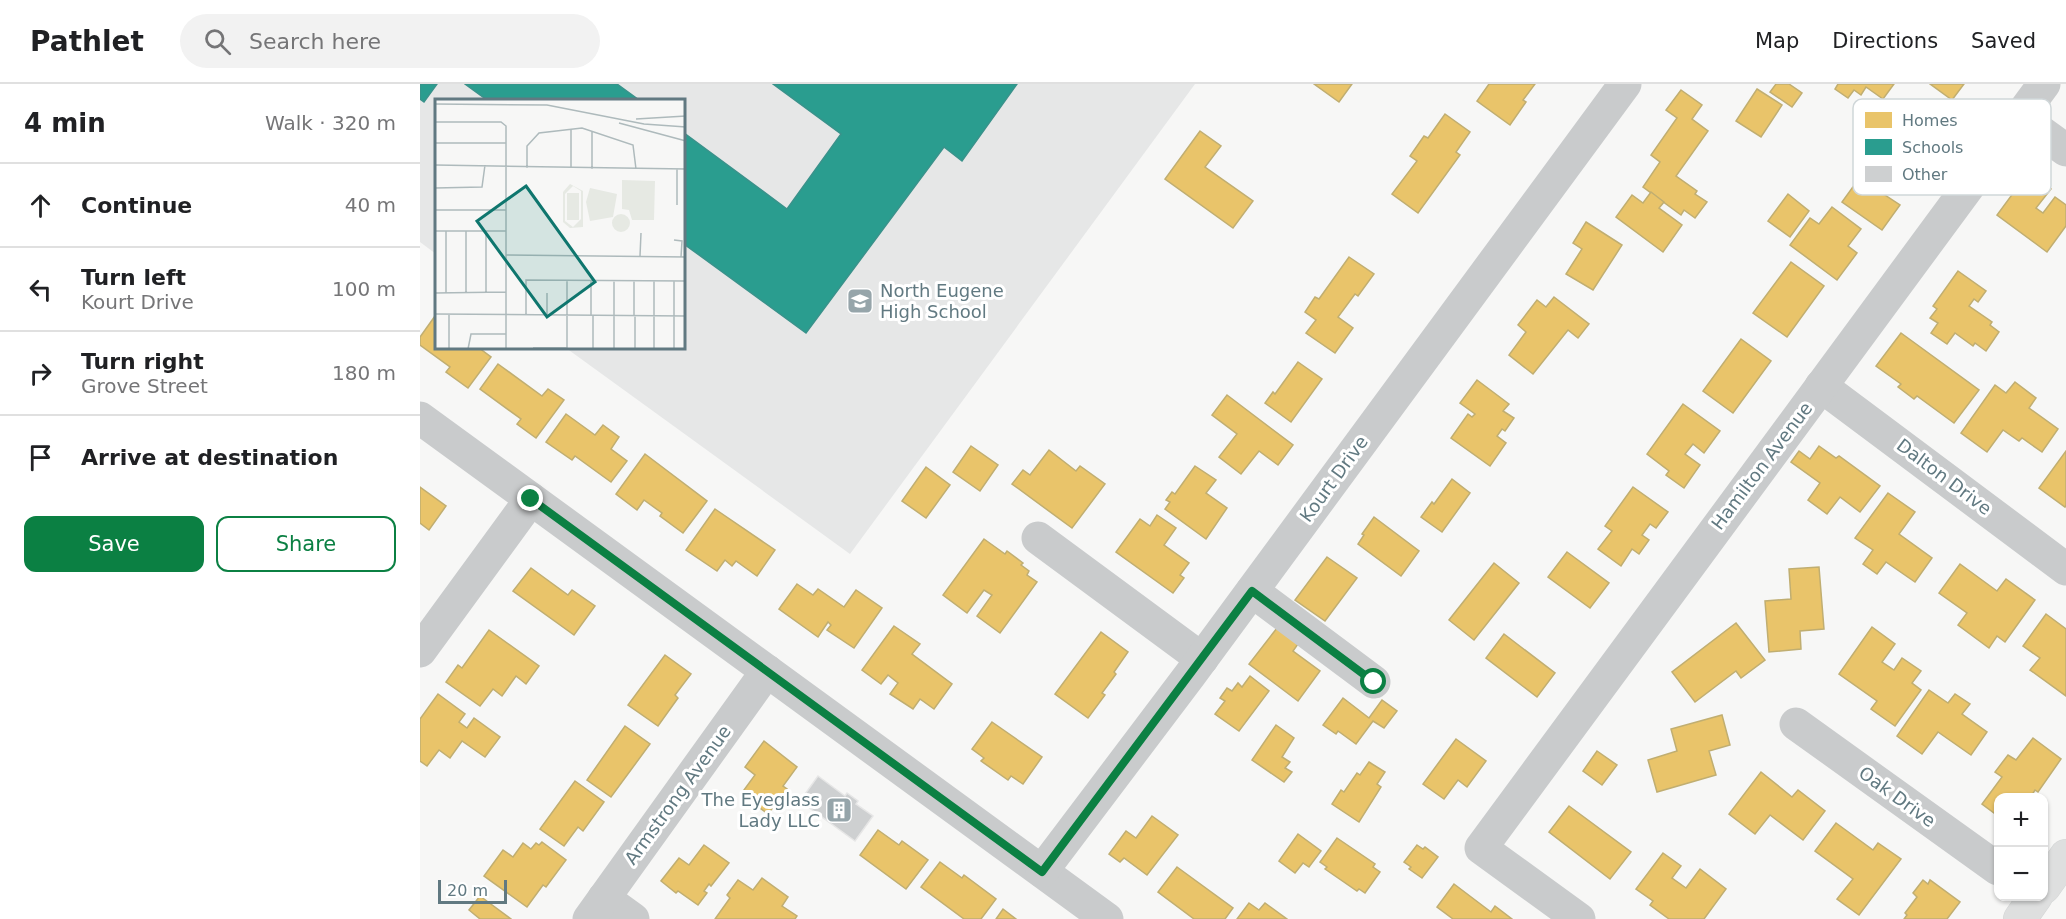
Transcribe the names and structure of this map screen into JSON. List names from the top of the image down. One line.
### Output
{"streets":{"street":["Hamilton Avenue","Dalton Drive","Kourt Drive","Armstrong Avenue","Oak Drive"]},"crossings":[["Hamilton Avenue","Dalton Drive"]],"places":{"school or university":["North Eugene High School"],"building":["The Eyeglass Lady LLC"]},"legend":["Homes","Schools","Other"],"scale_bar":"20 m","page":{"header":"Pathlet","search":"Search here","nav":["Map","Directions","Saved"],"heading":["4 min","Walk · 320 m"],"list":[["Continue","40 m"],["Turn left","Kourt Drive","100 m"],["Turn right","Grove Street","180 m"],"Arrive at destination"],"buttons":["Save","Share"],"map_buttons":["+","−"],"scale":"20 m"}}
